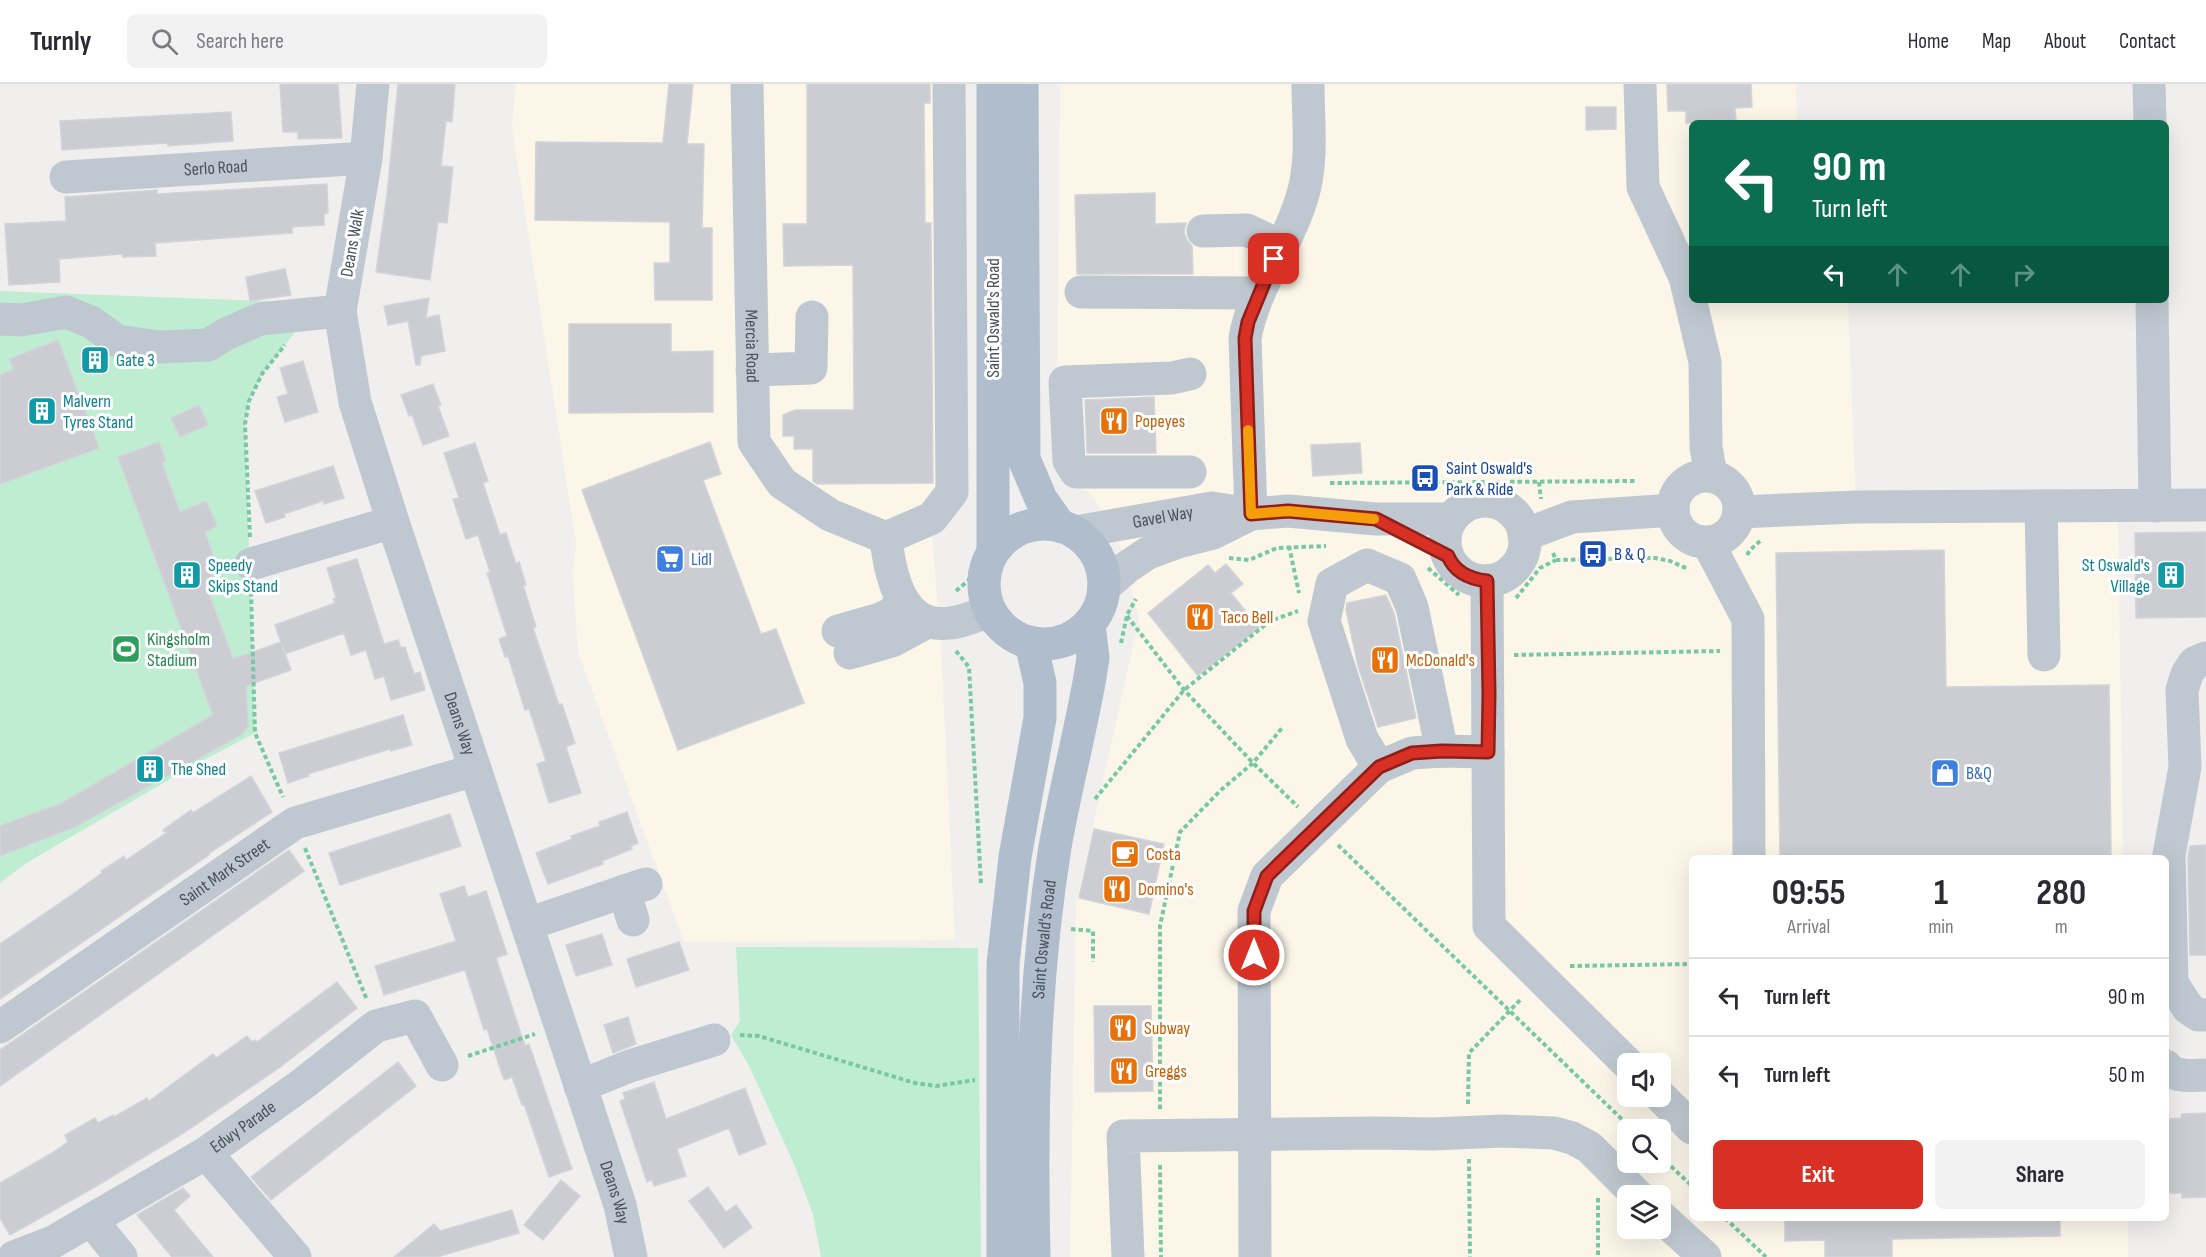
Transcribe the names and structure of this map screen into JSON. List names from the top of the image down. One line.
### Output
{"streets":{"main road":["Saint Oswald's Road"],"street":["Serlo Road","Deans Walk","Mercia Road","Gavel Way","Deans Way","Saint Mark Street","Edwy Parade"]},"crossings":[["Serlo Road","Deans Walk"],["Deans Walk","Deans Way"],["Saint Oswald's Road","Gavel Way"],["Deans Way","Saint Mark Street"]],"places":{"building":["Gate 3","Malvern Tyres Stand","Speedy Skips Stand","St Oswald's Village","The Shed"],"restaurant":["Popeyes","Taco Bell","McDonald's","Domino's","Subway","Greggs"],"bus stop":["Saint Oswald's Park & Ride","B & Q"],"supermarket":["Lidl"],"sports":["Kingsholm Stadium"],"shop":["B&Q"],"cafe":["Costa"]},"page":{"header":"Turnly","search":"Search here","nav":["Home","Map","About","Contact"],"turn":["90 m","Turn left"],"eta":["09:55","Arrival","1","min","280","m"],"list":[{"name":"Turn left","value":"90 m"},{"name":"Turn left","value":"50 m"}],"buttons":["Exit","Share"]}}
